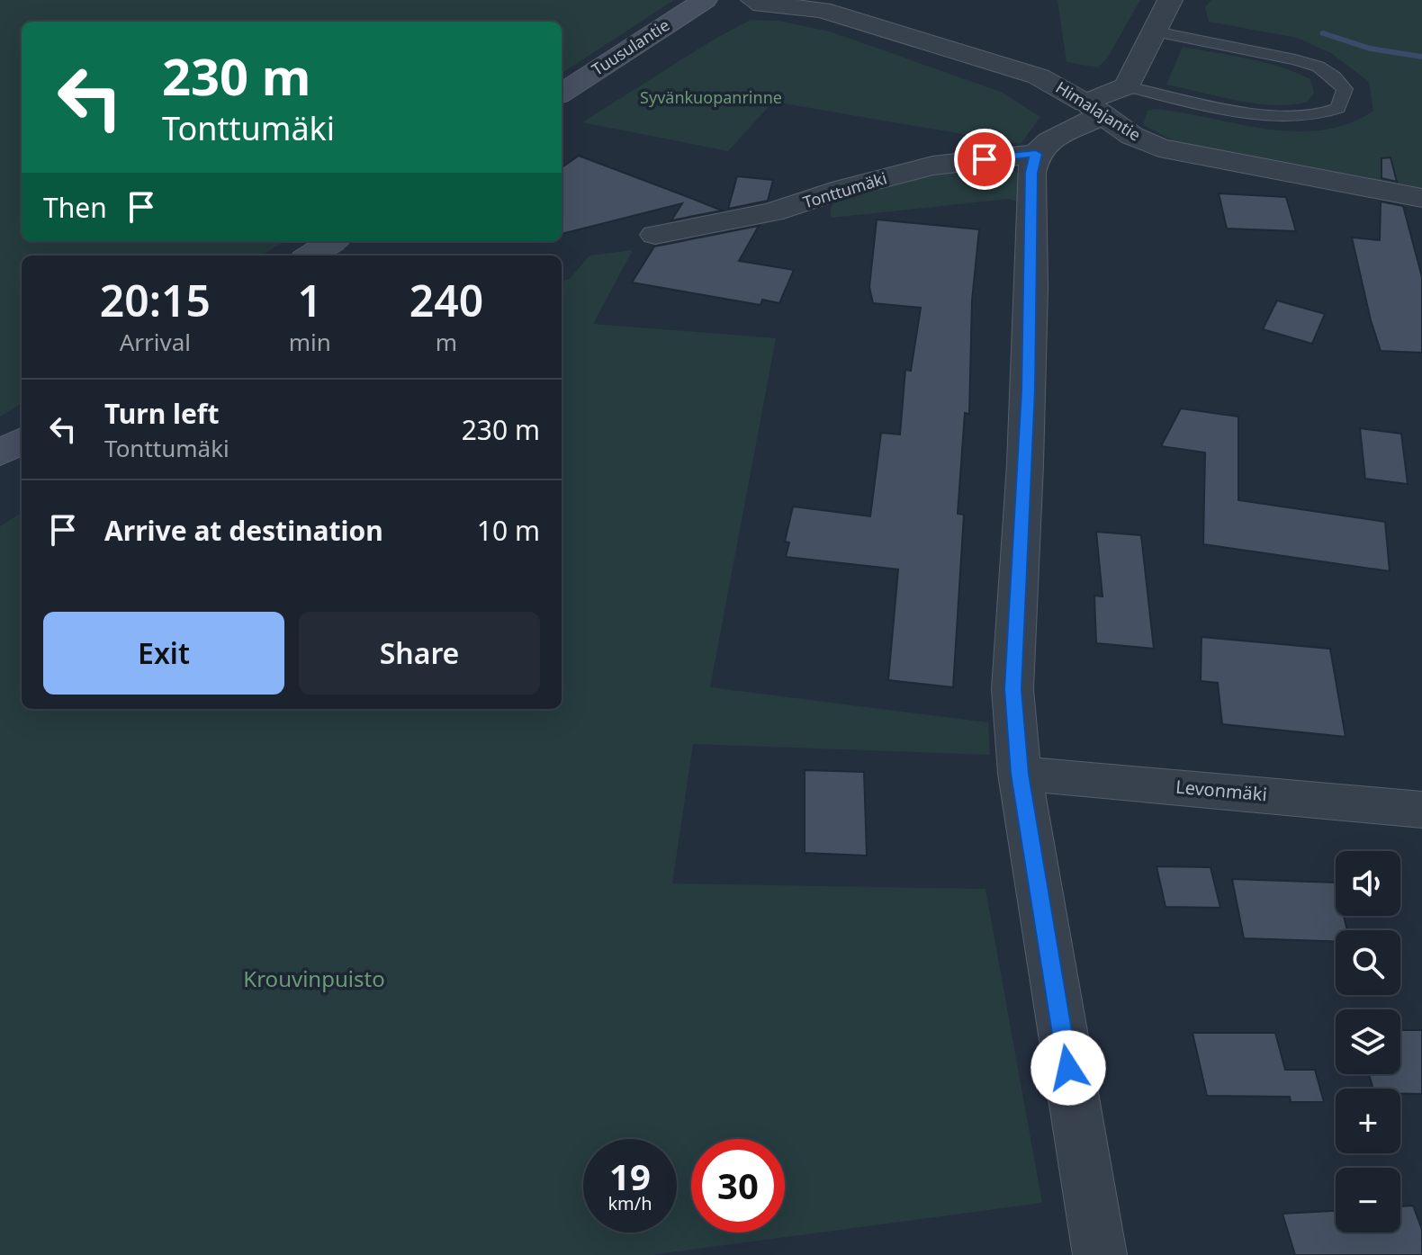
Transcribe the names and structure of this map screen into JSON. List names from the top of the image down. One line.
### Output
{"streets":{"main road":["Tuusulantie"],"street":["Himalajantie","Tonttumäki","Levonmäki"]},"parks":["Syvänkuopanrinne","Krouvinpuisto"],"page":{"turn":["230 m","Tonttumäki"],"then":"Then","eta":["20:15","Arrival","1","min","240","m"],"list":[{"name":"Turn left","note":"Tonttumäki","value":"230 m"},{"name":"Arrive at destination","value":"10 m"}],"buttons":["Exit","Share"],"map_buttons":["+","−"],"speed":"19 km/h","limit":"30"}}
